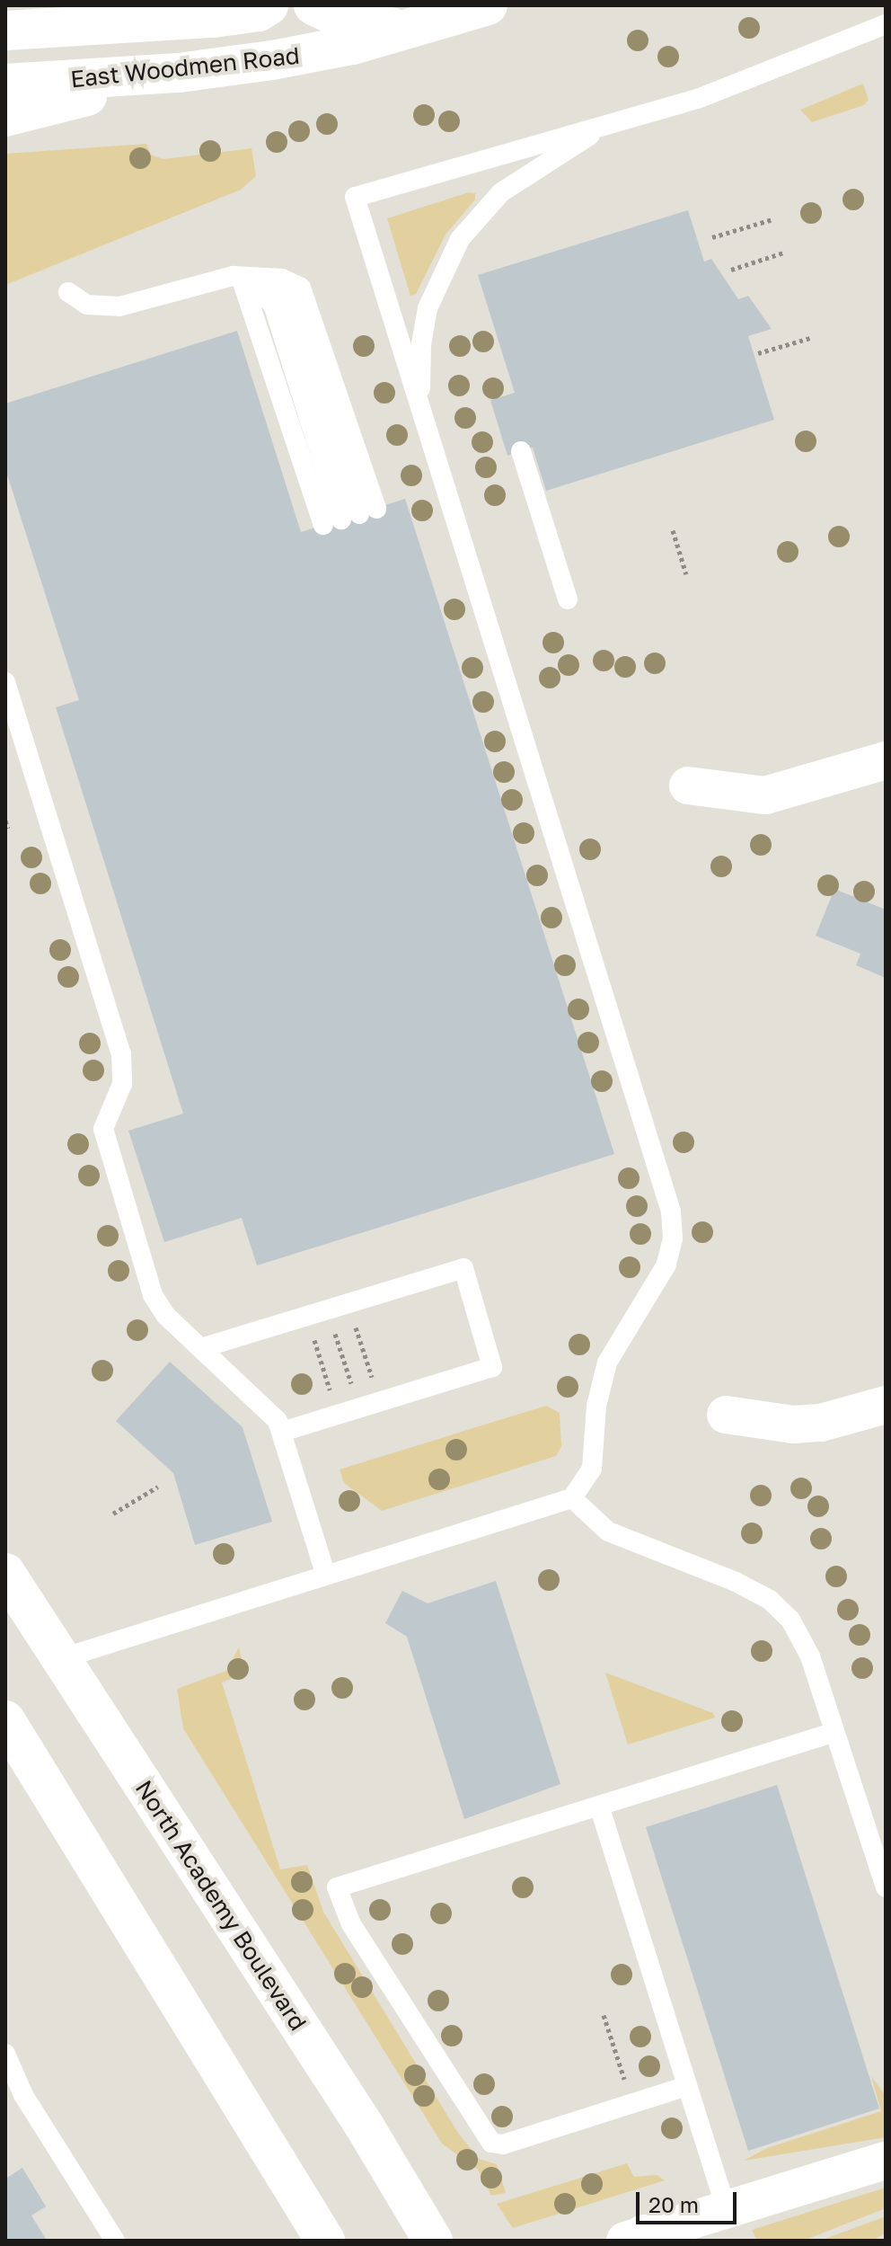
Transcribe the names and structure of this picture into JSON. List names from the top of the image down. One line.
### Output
{"streets":{"highway":["East Woodmen Road","North Academy Boulevard"]},"scale_bar":"20 m"}
